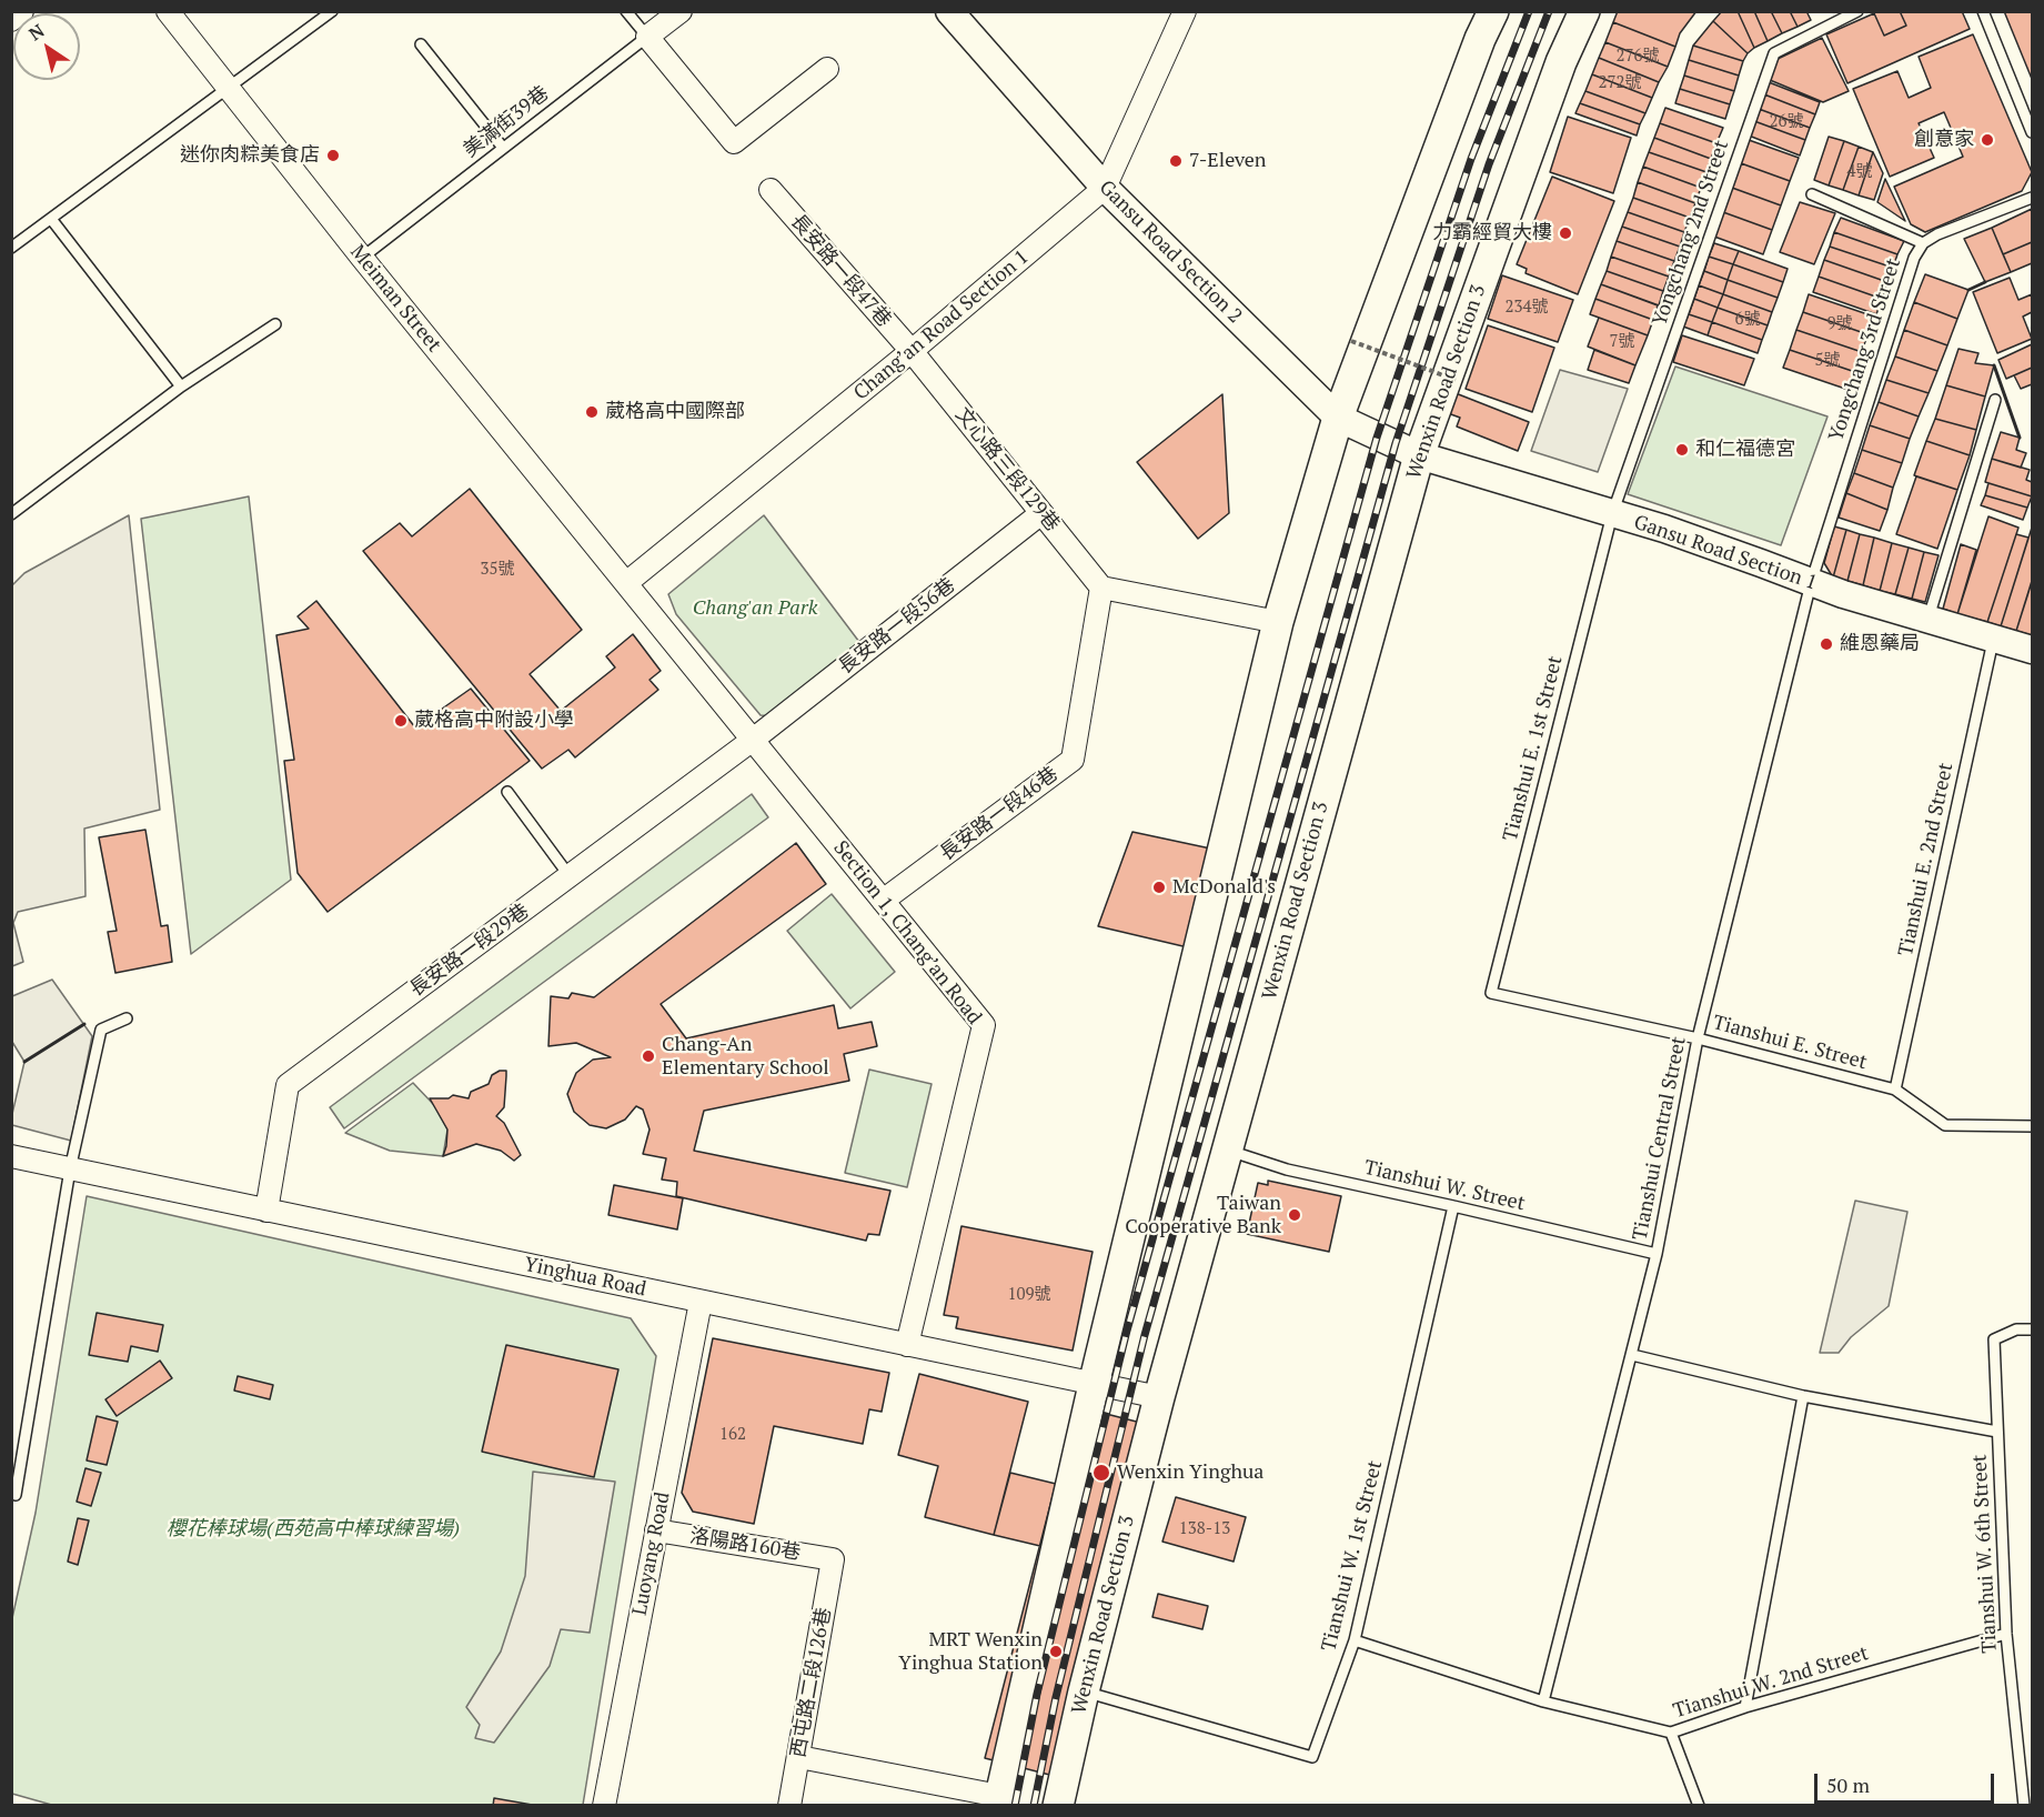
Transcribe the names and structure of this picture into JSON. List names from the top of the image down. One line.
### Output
{"streets":{"main road":["Wenxin Road Section 3"],"street":["Gansu Road Section 2","長安路一段47巷","Meiman Street","Chang’an Road Section 1","文心路三段129巷","Gansu Road Section 1","長安路一段56巷","長安路一段46巷","Section 1, Chang’an Road","長安路一段29巷","Yinghua Road","洛陽路160巷","Luoyang Road","西屯路二段126巷"],"lane":["美滿街39巷","Yongchang 2nd Street","Yongchang 3rd Street","Tianshui E. 1st Street","Tianshui E. 2nd Street","Tianshui E. Street","Tianshui Central Street","Tianshui W. Street","Tianshui W. 6th Street","Tianshui W. 1st Street","Tianshui W. 2nd Street"]},"crossings":[["美滿街39巷","Meiman Street"],["Yongchang 2nd Street","Gansu Road Section 1"],["Yongchang 2nd Street","Tianshui E. 1st Street"],["Gansu Road Section 2","Chang’an Road Section 1"],["Gansu Road Section 2","Wenxin Road Section 3"],["Gansu Road Section 2","Gansu Road Section 1"],["長安路一段47巷","Chang’an Road Section 1"],["長安路一段47巷","文心路三段129巷"],["Meiman Street","Chang’an Road Section 1"],["Meiman Street","Section 1, Chang’an Road"],["Chang’an Road Section 1","文心路三段129巷"],["Chang’an Road Section 1","Section 1, Chang’an Road"],["Yongchang 3rd Street","Gansu Road Section 1"],["Yongchang 3rd Street","Tianshui Central Street"],["Wenxin Road Section 3","Gansu Road Section 1"],["Wenxin Road Section 3","Tianshui W. Street"],["Wenxin Road Section 3","Yinghua Road"],["Wenxin Road Section 3","Tianshui W. 1st Street"],["文心路三段129巷","長安路一段56巷"],["文心路三段129巷","長安路一段46巷"],["Gansu Road Section 1","Tianshui E. 1st Street"],["Gansu Road Section 1","Tianshui E. 2nd Street"],["Gansu Road Section 1","Tianshui Central Street"],["長安路一段56巷","Section 1, Chang’an Road"],["長安路一段56巷","長安路一段29巷"],["Tianshui E. 1st Street","Tianshui E. Street"],["長安路一段46巷","Section 1, Chang’an Road"],["Tianshui E. 2nd Street","Tianshui E. Street"],["Section 1, Chang’an Road","長安路一段29巷"],["Section 1, Chang’an Road","Yinghua Road"],["長安路一段29巷","Yinghua Road"],["Tianshui E. Street","Tianshui Central Street"],["Tianshui Central Street","Tianshui W. Street"],["Tianshui Central Street","Tianshui W. 2nd Street"],["Tianshui W. Street","Tianshui W. 1st Street"],["Yinghua Road","Luoyang Road"],["洛陽路160巷","Luoyang Road"],["洛陽路160巷","西屯路二段126巷"],["Tianshui W. 6th Street","Tianshui W. 2nd Street"],["Tianshui W. 1st Street","Tianshui W. 2nd Street"]],"parks":["Chang'an Park","櫻花棒球場(西苑高中棒球練習場)"],"places":["創意家","迷你肉粽美食店","7-Eleven","力霸經貿大樓","葳格高中國際部","和仁福德宮","維恩藥局","葳格高中附設小學","McDonald's","Chang-An Elementary School","Taiwan Cooperative Bank","Wenxin Yinghua","MRT Wenxin Yinghua Station"],"house_numbers":["276號","272號","26號","4號","234號","6號","9號","7號","5號","35號","109號","162","138-13"],"scale_bar":"50 m","north":"top left"}
